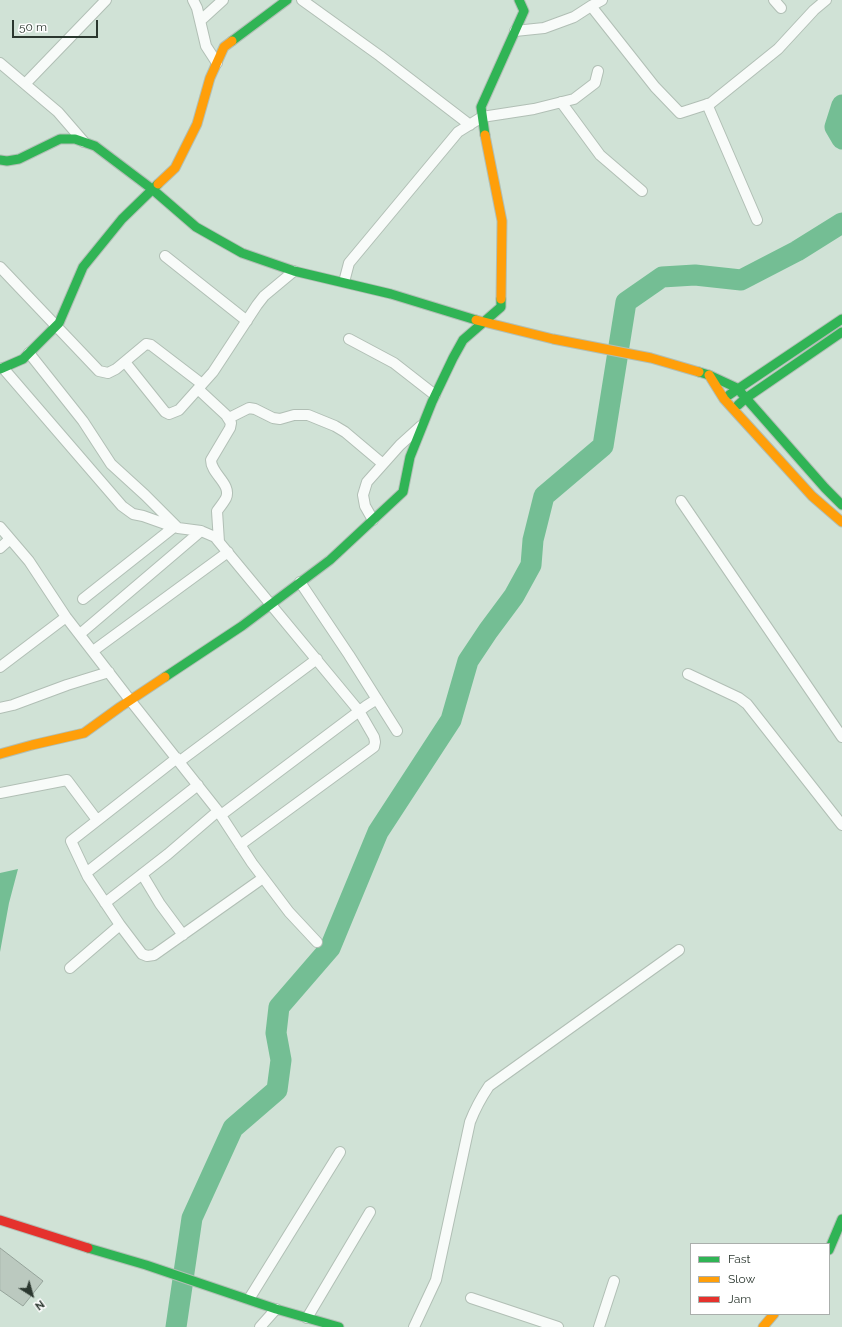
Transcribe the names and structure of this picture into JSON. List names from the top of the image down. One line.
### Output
{"legend":["Fast","Slow","Jam"],"scale_bar":"50 m","north":"bottom right"}
